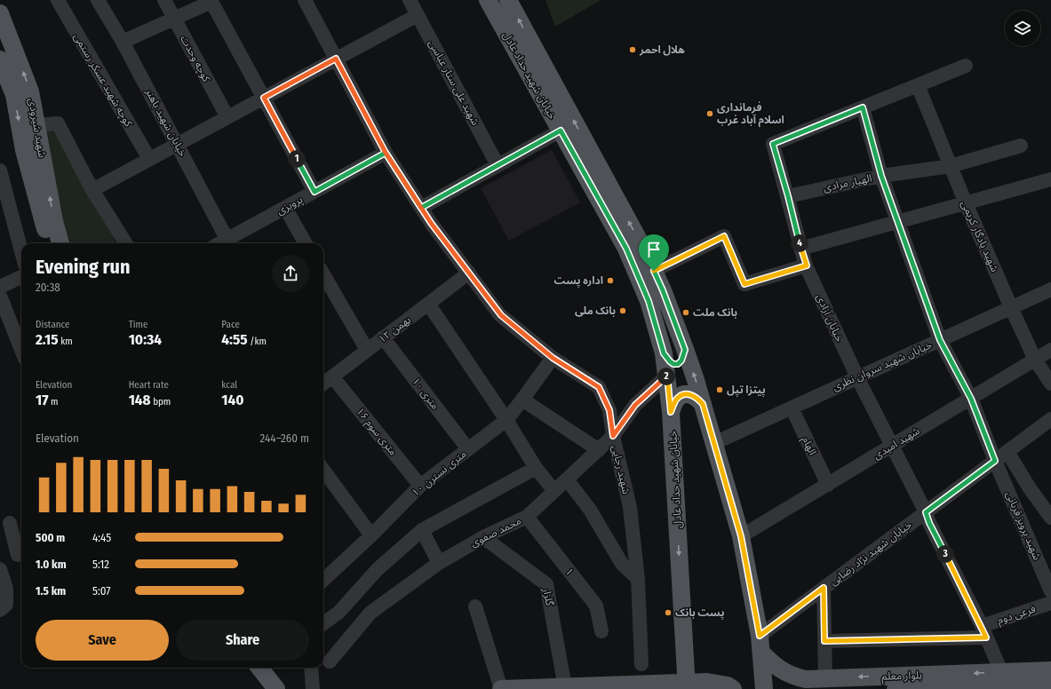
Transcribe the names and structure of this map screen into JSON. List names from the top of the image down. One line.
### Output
{"streets":{"main road":["خیابان شهید حداد عادل","شهید شیرودی","بلوار معلم"],"street":["کوچه وحدت","کوچه شهید عسکر رستمی","شهید علی ستار عباسی","خیابان شهید باهنر","الهیار مرادی","پرویزی","شهید یادگار کریمی","خیابان آزادی","۱۲ بهمن","خیابان شهید سروان نظری","۱۰ متری","۱۶ متری سوم","شهید امیدی","الهام","شهید رجایی","۱۰ متری نسترن","شهید پرویز قربانی","محمد صفوی","خیابان شهید نژاد رضایی","۱","گلزار","فرعی دوم"]},"crossings":[["خیابان شهید حداد عادل","خیابان شهید سروان نظری"],["خیابان شهید حداد عادل","شهید امیدی"],["خیابان شهید حداد عادل","محمد صفوی"],["خیابان شهید حداد عادل","خیابان شهید نژاد رضایی"],["خیابان شهید حداد عادل","بلوار معلم"],["خیابان شهید باهنر","پرویزی"],["الهیار مرادی","شهید یادگار کریمی"],["الهیار مرادی","خیابان آزادی"],["الهیار مرادی","شهید پرویز قربانی"],["پرویزی","شهید رجایی"],["شهید یادگار کریمی","خیابان آزادی"],["شهید یادگار کریمی","خیابان شهید سروان نظری"],["شهید یادگار کریمی","شهید امیدی"],["خیابان آزادی","خیابان شهید سروان نظری"],["خیابان آزادی","شهید امیدی"],["خیابان آزادی","شهید پرویز قربانی"],["خیابان آزادی","خیابان شهید نژاد رضایی"],["خیابان آزادی","فرعی دوم"],["خیابان آزادی","بلوار معلم"],["۱۲ بهمن","۱۰ متری"],["۱۲ بهمن","۱۶ متری سوم"],["۱۲ بهمن","شهید رجایی"],["خیابان شهید سروان نظری","الهام"],["خیابان شهید سروان نظری","شهید پرویز قربانی"],["۱۰ متری","۱۰ متری نسترن"],["۱۶ متری سوم","۱۰ متری نسترن"],["شهید امیدی","الهام"],["شهید امیدی","شهید پرویز قربانی"],["شهید رجایی","۱۰ متری نسترن"],["شهید رجایی","محمد صفوی"],["شهید پرویز قربانی","خیابان شهید نژاد رضایی"],["محمد صفوی","۱"],["محمد صفوی","گلزار"],["خیابان شهید نژاد رضایی","بلوار معلم"]],"places":["هلال احمر","فرمانداری اسلام آباد غرب","اداره پست","بانک ملی","بانک ملت","پیتزا تپل","پست بانک"],"page":{"pins":["1","4","2","3"],"heading":["Evening run","20:38"],"stats":[["Distance","2.15 km"],["Time","10:34"],["Pace","4:55 /km"],["Elevation","17 m"],["Heart rate","148 bpm"],["kcal","140"]],"chart":["Elevation","244–260 m"],"list":[{"name":"500 m","note":"4:45"},{"name":"1.0 km","note":"5:12"},{"name":"1.5 km","note":"5:07"}],"buttons":["Save","Share"]}}
